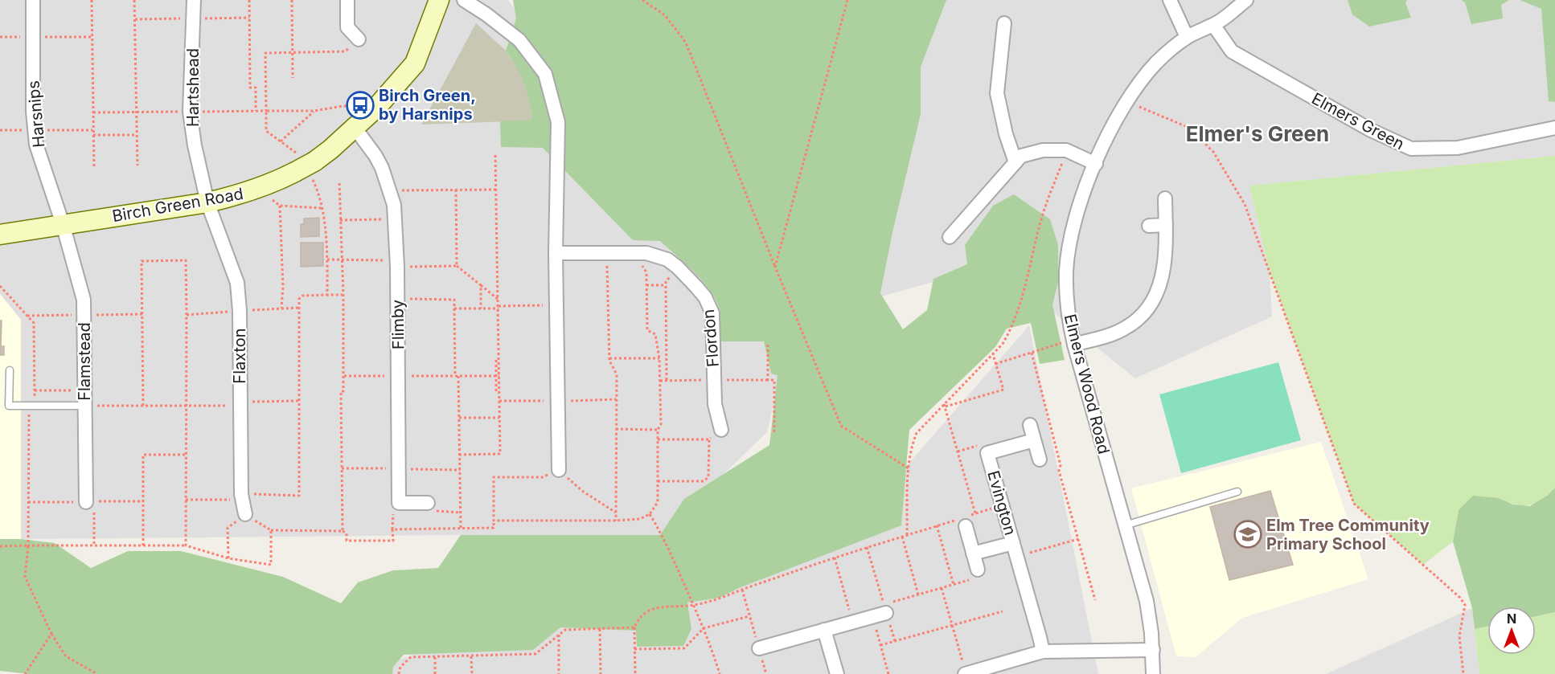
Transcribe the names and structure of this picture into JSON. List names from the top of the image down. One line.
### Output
{"streets":{"street":["Hartshead","Harsnips","Elmers Green","Birch Green Road","Flimby","Flordon","Flaxton","Flamstead","Elmers Wood Road","Evington"]},"crossings":[["Hartshead","Birch Green Road"],["Hartshead","Flaxton"],["Harsnips","Birch Green Road"],["Harsnips","Flamstead"],["Birch Green Road","Flimby"],["Birch Green Road","Flaxton"],["Birch Green Road","Flamstead"]],"districts":["Elmer's Green"],"places":{"bus stop":["Birch Green, by Harsnips"],"school or university":["Elm Tree Community Primary School"]},"north":"top"}
